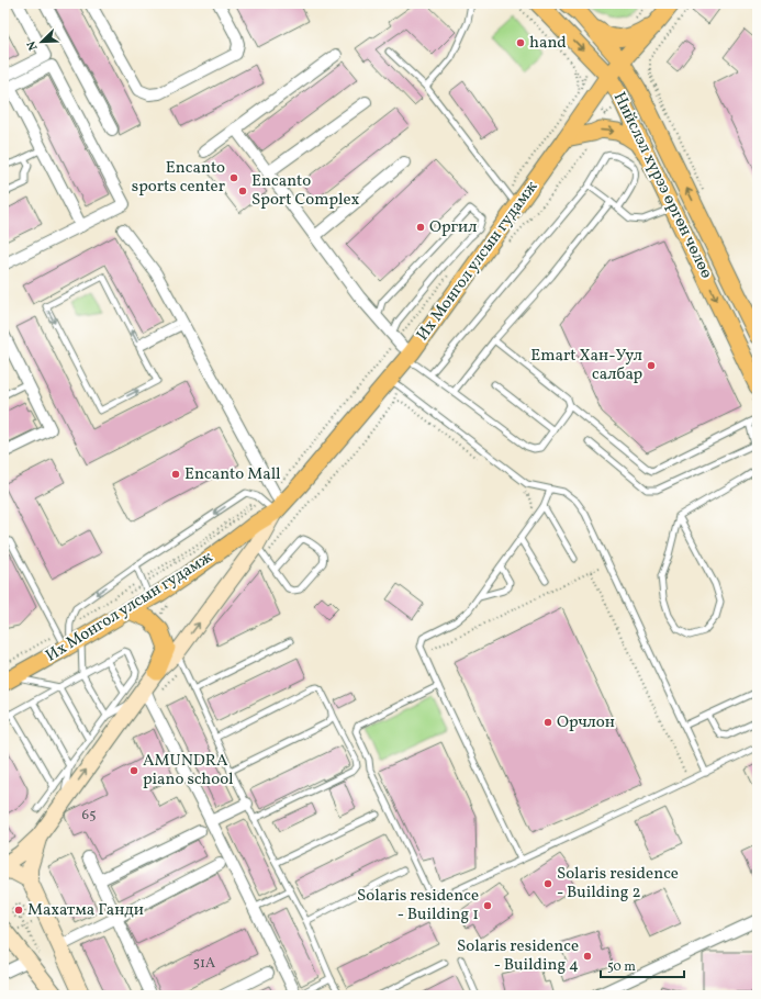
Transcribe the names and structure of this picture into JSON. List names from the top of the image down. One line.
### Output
{"streets":{"main road":["Нийслэл хүрээ өргөн чөлөө","Их Монгол улсын гудамж"]},"crossings":[["Нийслэл хүрээ өргөн чөлөө","Их Монгол улсын гудамж"]],"places":["hand","Encanto sports center","Encanto Sport Complex","Оргил","Emart Хан-Уул салбар","Encanto Mall","Орчлон","AMUNDRA piano school","Solaris residence - Building 2","Solaris residence - Building 1","Махатма Ганди","Solaris residence - Building 4"],"house_numbers":["65","51A"],"scale_bar":"50 m","north":"bottom left"}
